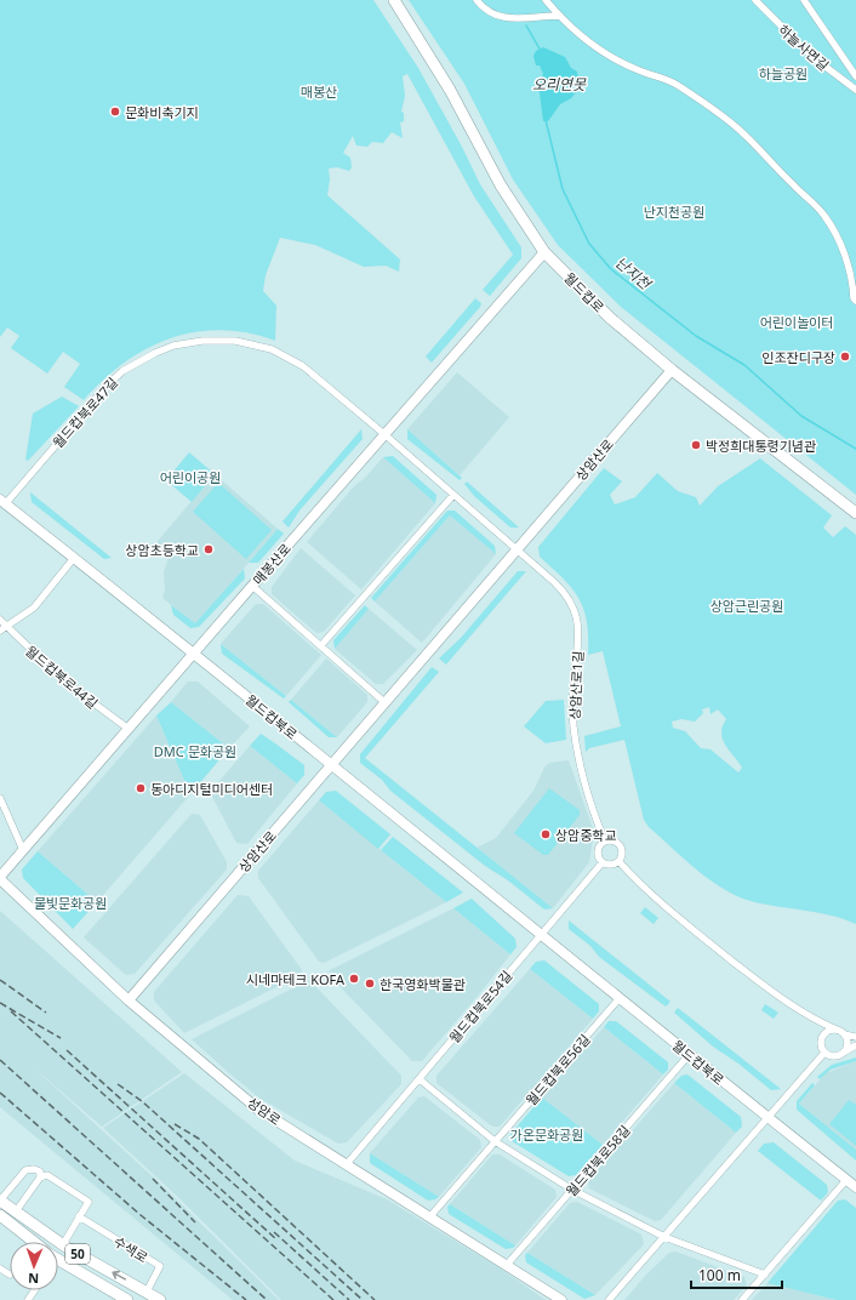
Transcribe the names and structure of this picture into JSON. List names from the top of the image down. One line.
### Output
{"streets":{"main road":["월드컵로","상암산로","매봉산로","월드컵북로","성암로","50"],"street":["하늘사면길","월드컵북로47길","월드컵북로44길","상암산로1길","월드컵북로54길","월드컵북로56길","월드컵북로58길","수색로"]},"crossings":[["월드컵로","상암산로"],["월드컵로","매봉산로"],["월드컵북로47길","매봉산로"],["월드컵북로47길","월드컵북로"],["상암산로","상암산로1길"],["상암산로","월드컵북로"],["상암산로","성암로"],["매봉산로","월드컵북로44길"],["매봉산로","월드컵북로"],["매봉산로","성암로"],["월드컵북로","월드컵북로54길"],["월드컵북로","월드컵북로56길"],["월드컵북로","월드컵북로58길"],["월드컵북로54길","성암로"],["월드컵북로56길","성암로"],["성암로","월드컵북로58길"],["수색로","50"]],"water":["오리연못","난지천"],"parks":["하늘공원","매봉산","난지천공원","어린이놀이터","어린이공원","상암근린공원","DMC 문화공원","물빛문화공원","가온문화공원"],"places":["문화비축기지","인조잔디구장","박정희대통령기념관","상암초등학교","동아디지털미디어센터","상암중학교","시네마테크 KOFA","한국영화박물관"],"scale_bar":"100 m","north":"bottom"}
